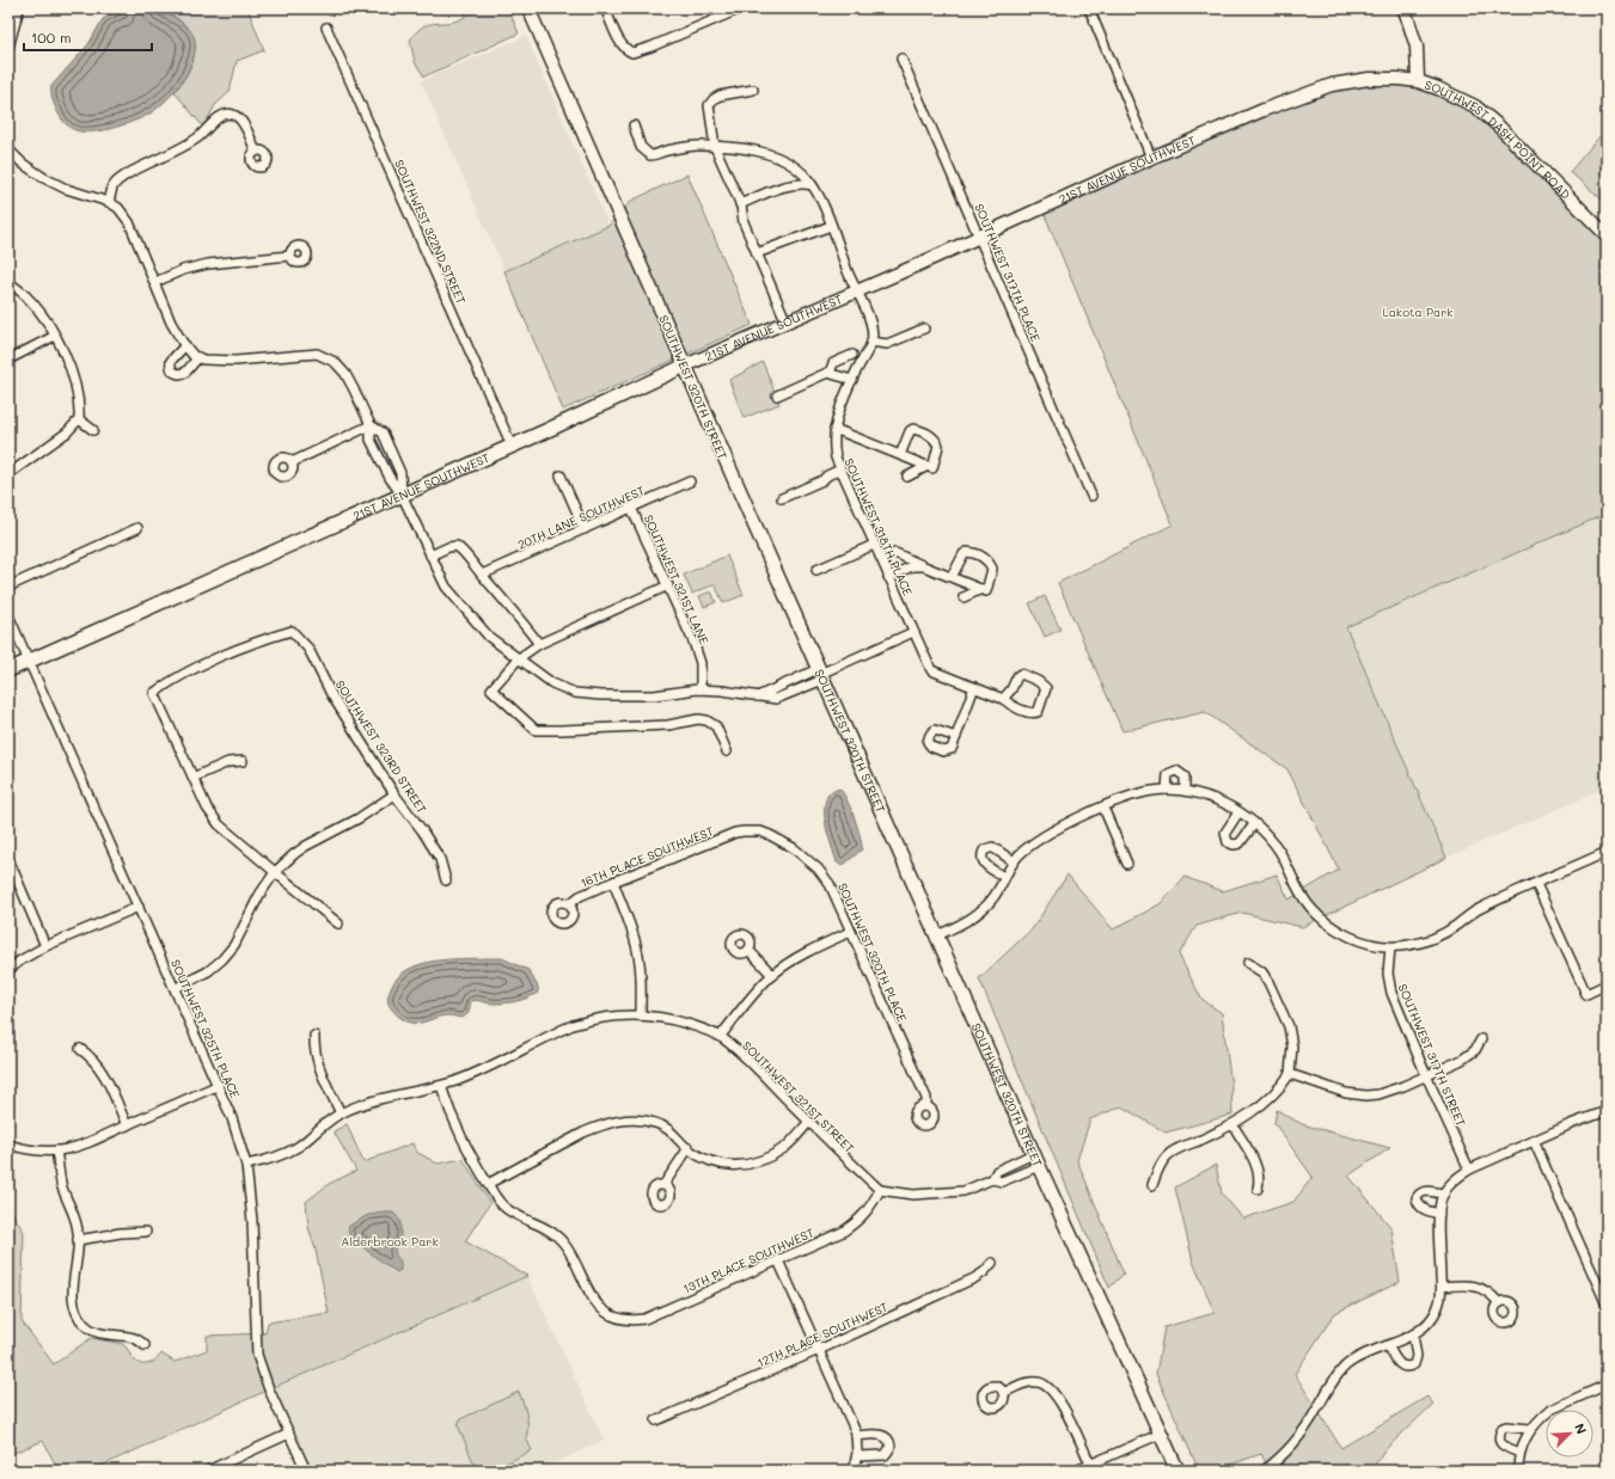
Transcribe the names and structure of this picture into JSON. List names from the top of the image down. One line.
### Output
{"streets":{"main road":["SOUTHWEST DASH POINT ROAD","21ST AVENUE SOUTHWEST","SOUTHWEST 320TH STREET"],"street":["SOUTHWEST 322ND STREET","SOUTHWEST 317TH PLACE","20TH LANE SOUTHWEST","SOUTHWEST 318TH PLACE","SOUTHWEST 321ST LANE","SOUTHWEST 323RD STREET","16TH PLACE SOUTHWEST","SOUTHWEST 320TH PLACE","SOUTHWEST 325TH PLACE","SOUTHWEST 317TH STREET","SOUTHWEST 321ST STREET","13TH PLACE SOUTHWEST","12TH PLACE SOUTHWEST"]},"crossings":[["SOUTHWEST DASH POINT ROAD","21ST AVENUE SOUTHWEST"],["21ST AVENUE SOUTHWEST","SOUTHWEST 322ND STREET"],["21ST AVENUE SOUTHWEST","SOUTHWEST 317TH PLACE"],["21ST AVENUE SOUTHWEST","SOUTHWEST 320TH STREET"],["21ST AVENUE SOUTHWEST","SOUTHWEST 325TH PLACE"],["20TH LANE SOUTHWEST","SOUTHWEST 321ST LANE"],["16TH PLACE SOUTHWEST","SOUTHWEST 320TH PLACE"],["SOUTHWEST 325TH PLACE","SOUTHWEST 321ST STREET"],["SOUTHWEST 321ST STREET","13TH PLACE SOUTHWEST"]],"parks":["Lakota Park","Alderbrook Park"],"scale_bar":"100 m","north":"top right"}
